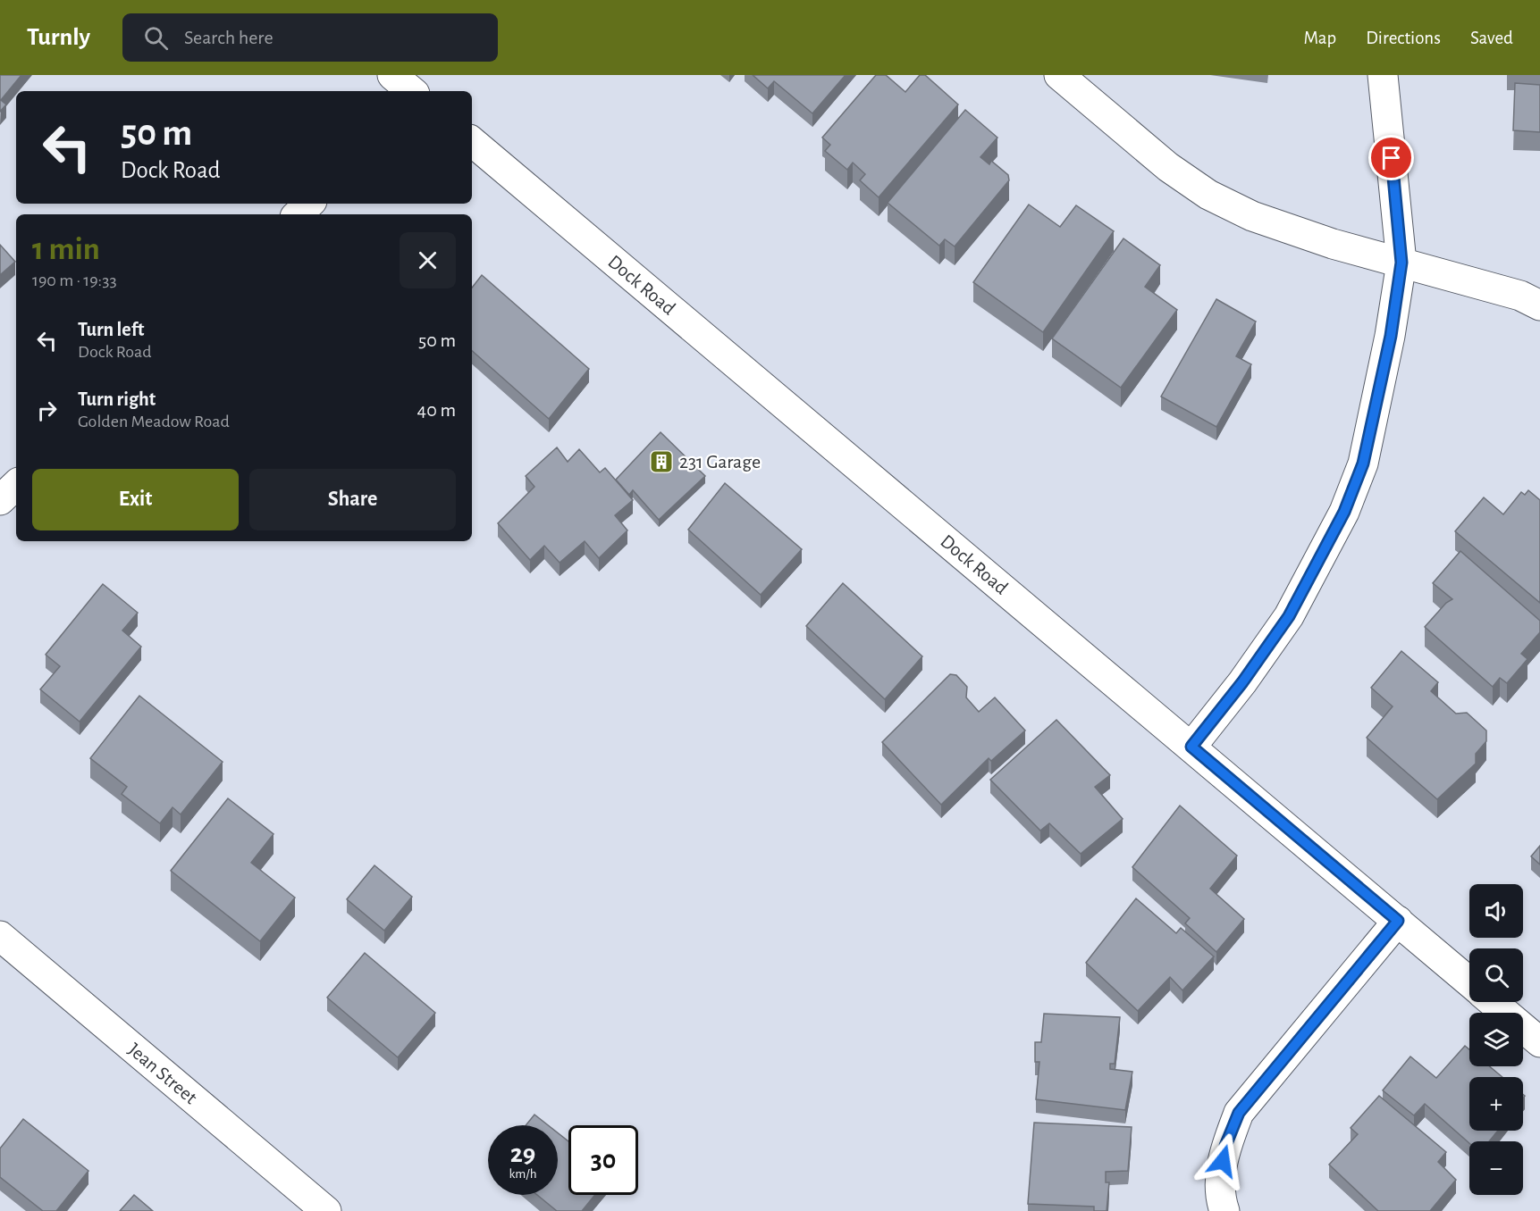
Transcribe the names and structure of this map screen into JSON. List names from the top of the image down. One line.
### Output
{"streets":{"street":["Dock Road","Jean Street"]},"places":{"building":["231 Garage"]},"page":{"header":"Turnly","search":"Search here","nav":["Map","Directions","Saved"],"turn":["50 m","Dock Road"],"heading":["1 min","190 m · 19:33"],"list":[{"name":"Turn left","note":"Dock Road","value":"50 m"},{"name":"Turn right","note":"Golden Meadow Road","value":"40 m"}],"buttons":["Exit","Share"],"map_buttons":["+","−"],"speed":"29 km/h","limit":"30"}}
